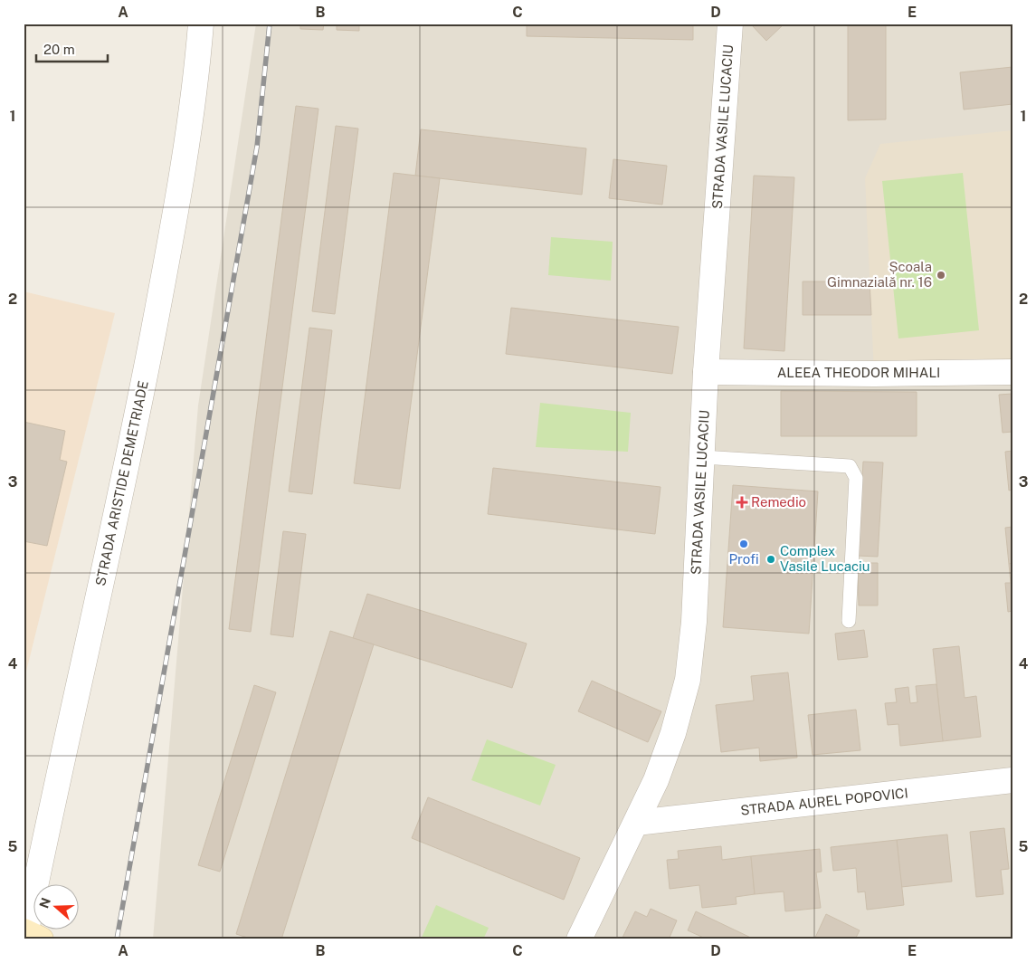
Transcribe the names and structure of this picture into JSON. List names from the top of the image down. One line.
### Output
{"streets":{"street":["STRADA VASILE LUCACIU","ALEEA THEODOR MIHALI","STRADA ARISTIDE DEMETRIADE","STRADA AUREL POPOVICI"]},"crossings":[["STRADA VASILE LUCACIU","ALEEA THEODOR MIHALI"],["STRADA VASILE LUCACIU","STRADA AUREL POPOVICI"]],"places":{"other":["Școala Gimnazială nr. 16","Profi","Complex Vasile Lucaciu"],"health":["Remedio"]},"scale_bar":"20 m","north":"left","grid":{"columns":["A","B","C","D","E"],"rows":["1","2","3","4","5"]}}
